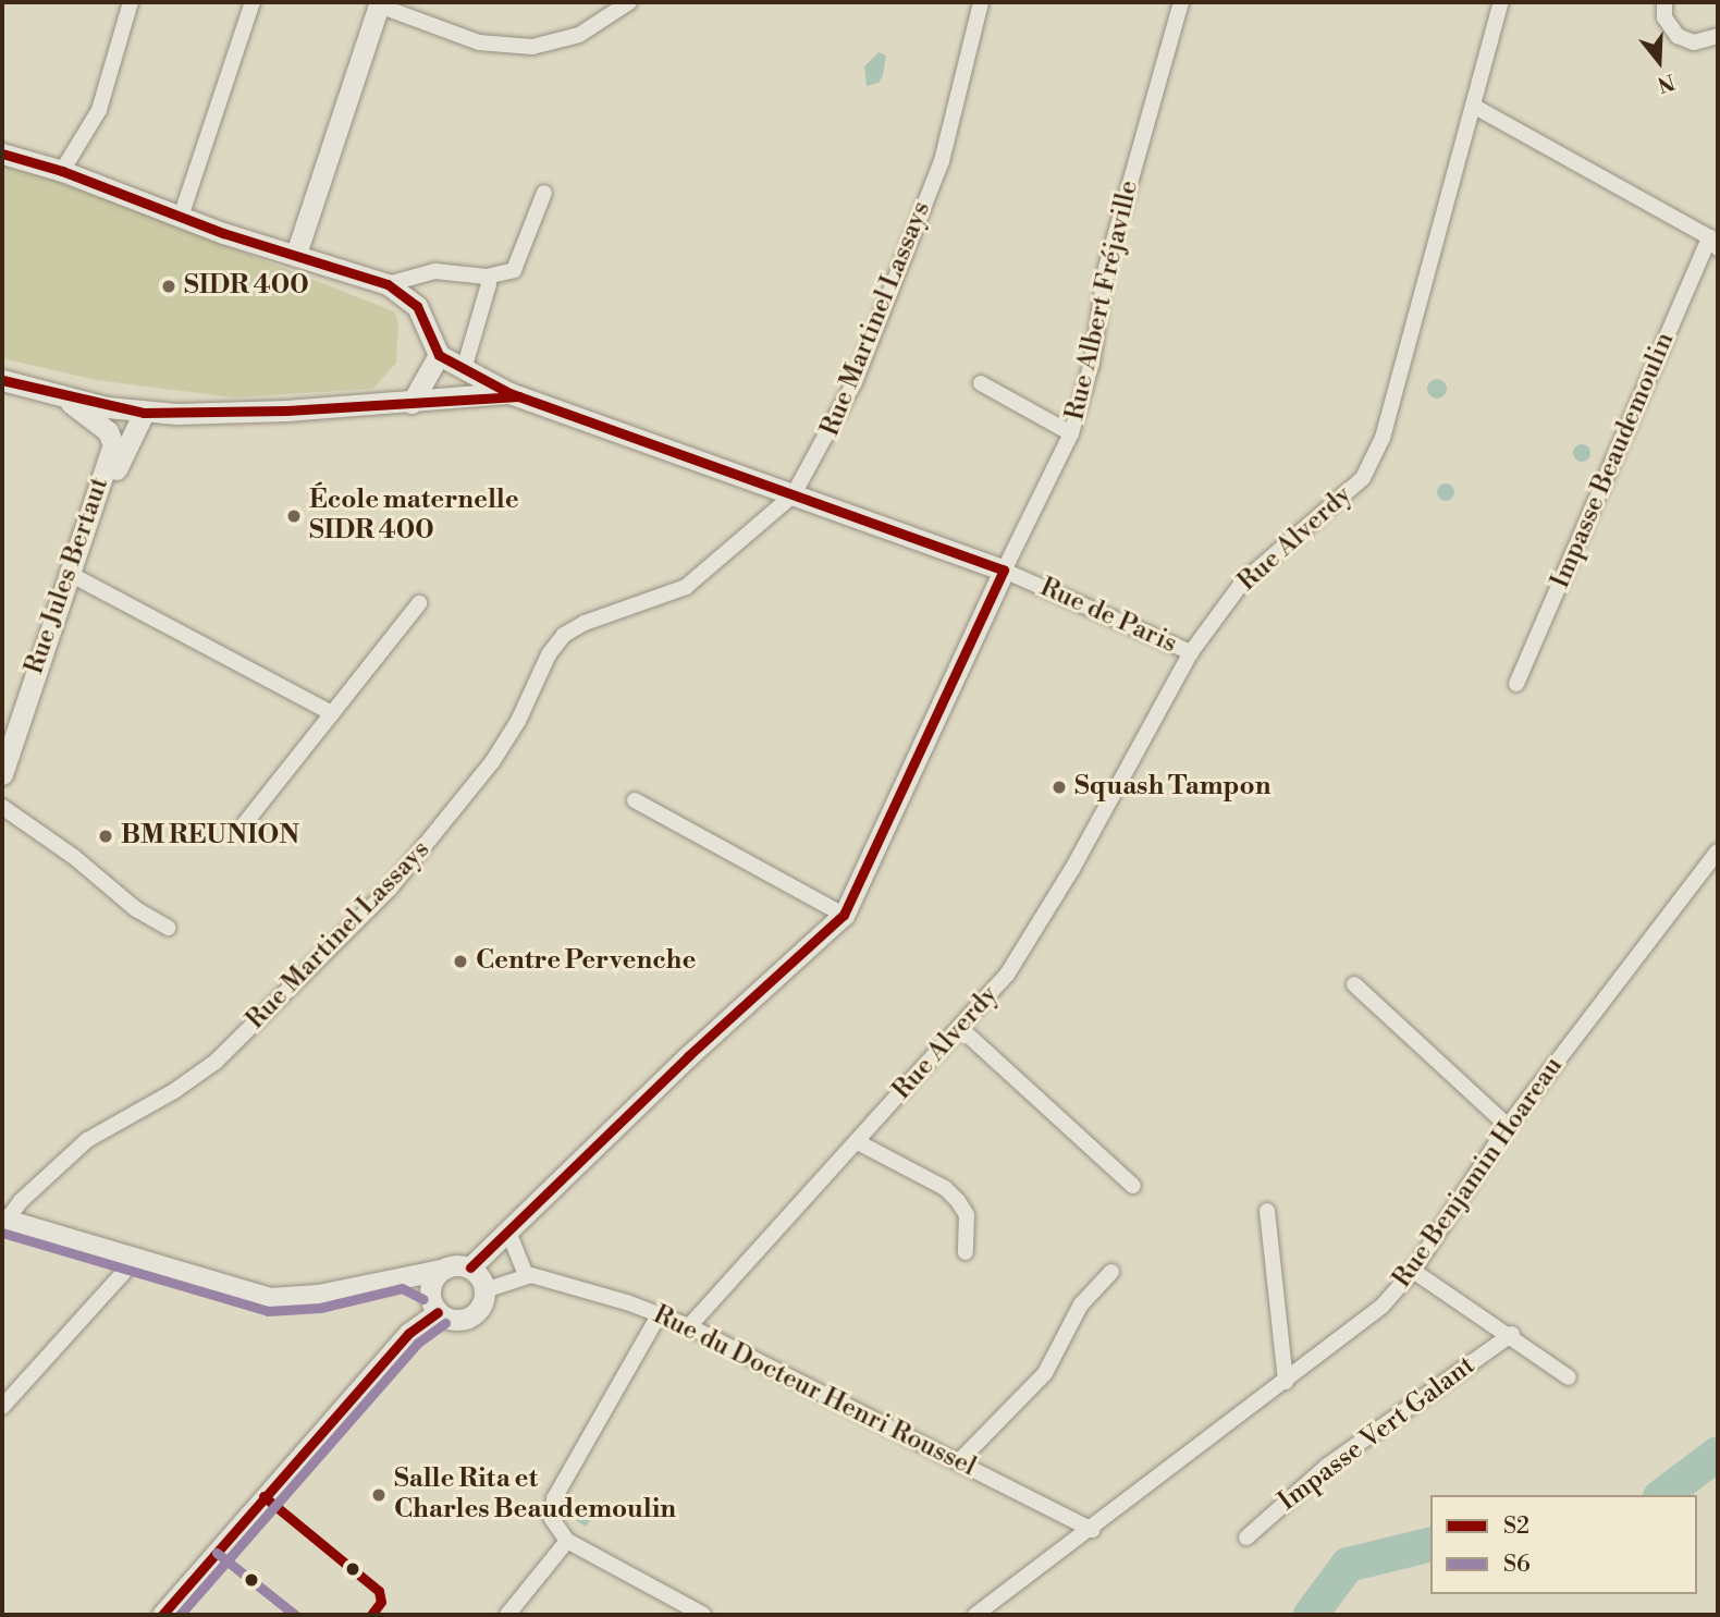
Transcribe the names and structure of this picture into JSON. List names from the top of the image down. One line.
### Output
{"streets":{"street":["Rue Albert Fréjaville","Rue Martinel Lassays","Impasse Beaudemoulin","Rue Alverdy","Rue Jules Bertaut","Rue de Paris","Rue Benjamin Hoareau","Rue du Docteur Henri Roussel","Impasse Vert Galant"]},"crossings":[["Rue Albert Fréjaville","Rue de Paris"],["Rue Martinel Lassays","Rue de Paris"],["Rue Alverdy","Rue de Paris"],["Rue Alverdy","Rue du Docteur Henri Roussel"],["Rue Jules Bertaut","Rue de Paris"],["Rue Benjamin Hoareau","Rue du Docteur Henri Roussel"]],"places":["SIDR 400","École maternelle SIDR 400","Squash Tampon","BM REUNION","Centre Pervenche","Salle Rita et Charles Beaudemoulin"],"lines":["transit line S2","transit line S6"],"legend":["S2","S6"],"north":"bottom"}
